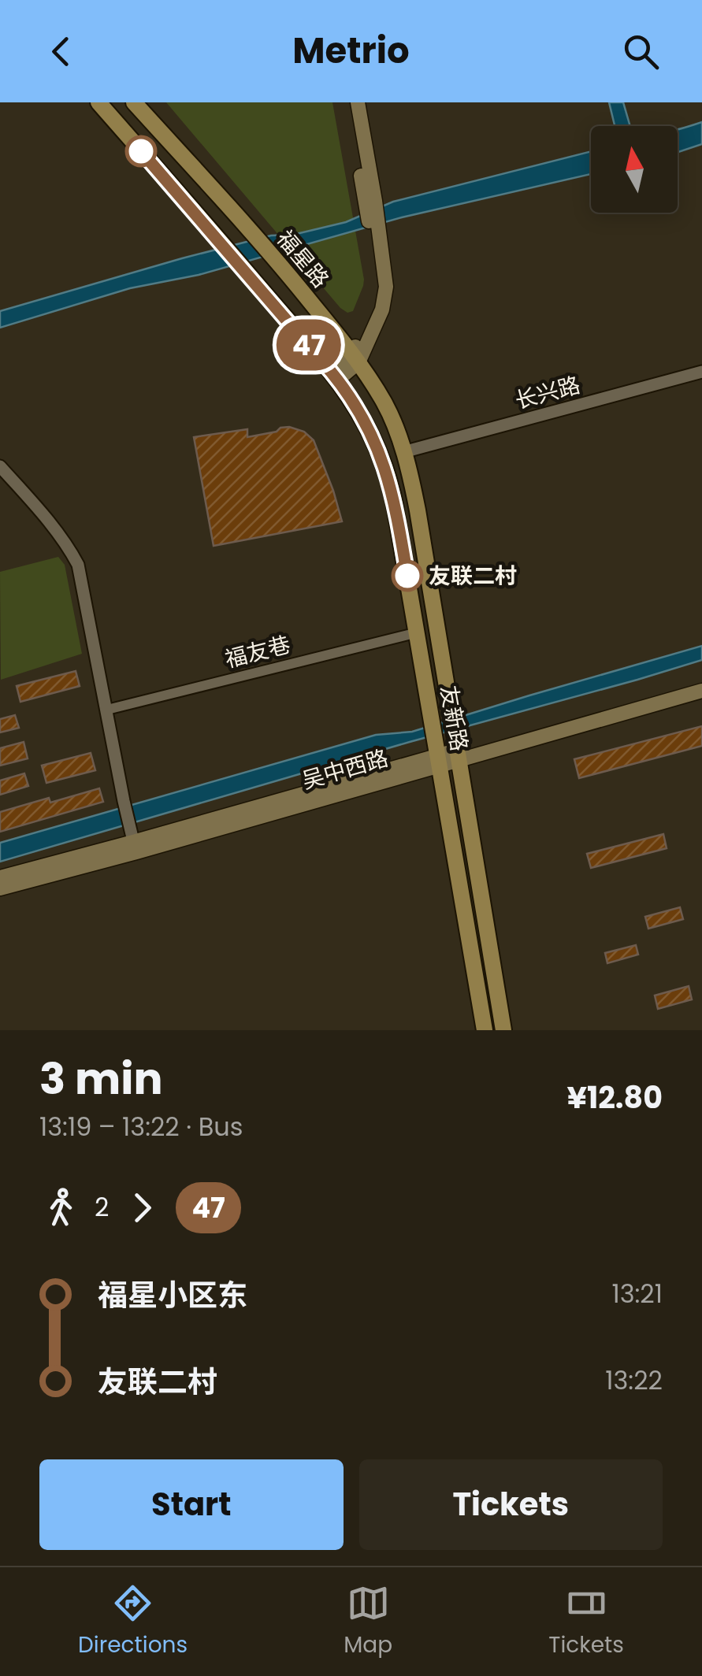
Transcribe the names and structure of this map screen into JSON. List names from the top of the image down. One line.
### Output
{"streets":{"main road":["福星路","友新路","吴中西路"],"street":["长兴路","福友巷"]},"crossings":[["福星路","长兴路"],["福星路","友新路"],["福友巷","友新路"],["友新路","吴中西路"]],"places":["友联二村"],"lines":["bus line 47"],"north":"top","page":{"header":"Metrio","on_map":"47","heading":["3 min","13:19 – 13:22 · Bus","¥12.80"],"legs":["2","47"],"list":[{"name":"福星小区东","value":"13:21"},{"name":"友联二村","value":"13:22"}],"buttons":["Start","Tickets"],"tabs":["Directions","Map","Tickets"]}}
